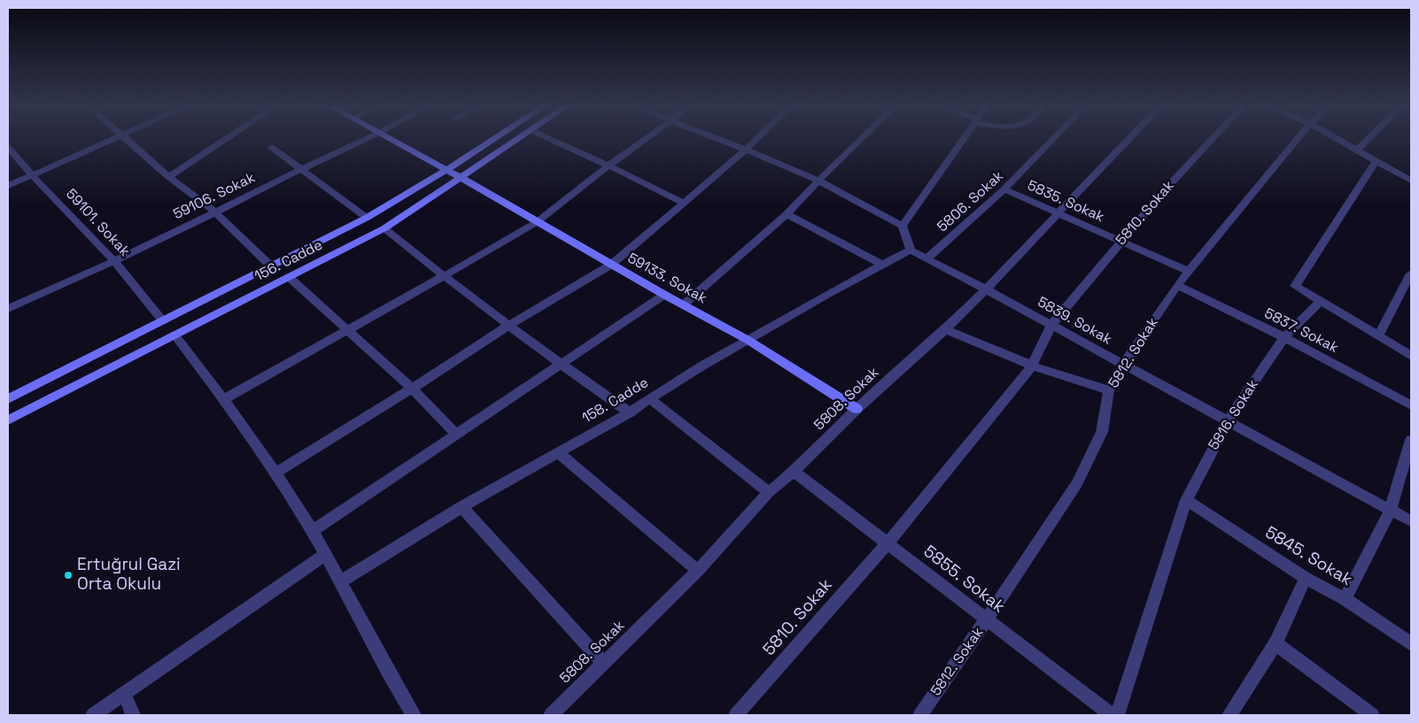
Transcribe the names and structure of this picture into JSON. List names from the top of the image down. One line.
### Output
{"streets":{"street":["59106. Sokak","5806. Sokak","5835. Sokak","5810. Sokak","59101. Sokak","156. Cadde","59133. Sokak","5839. Sokak","5837. Sokak","5812. Sokak","5808. Sokak","158. Cadde","5816. Sokak","5845. Sokak","5855. Sokak"]},"crossings":[["59106. Sokak","59101. Sokak"],["5806. Sokak","5835. Sokak"],["5806. Sokak","5839. Sokak"],["5835. Sokak","5810. Sokak"],["5835. Sokak","5812. Sokak"],["5835. Sokak","5808. Sokak"],["5810. Sokak","5839. Sokak"],["5810. Sokak","5855. Sokak"],["59101. Sokak","156. Cadde"],["156. Cadde","59133. Sokak"],["59133. Sokak","5808. Sokak"],["59133. Sokak","158. Cadde"],["5839. Sokak","5812. Sokak"],["5839. Sokak","5808. Sokak"],["5839. Sokak","158. Cadde"],["5839. Sokak","5816. Sokak"],["5837. Sokak","5812. Sokak"],["5837. Sokak","5816. Sokak"],["5812. Sokak","5855. Sokak"],["5808. Sokak","5855. Sokak"],["5816. Sokak","5845. Sokak"]],"places":["Ertuğrul Gazi Orta Okulu"]}
